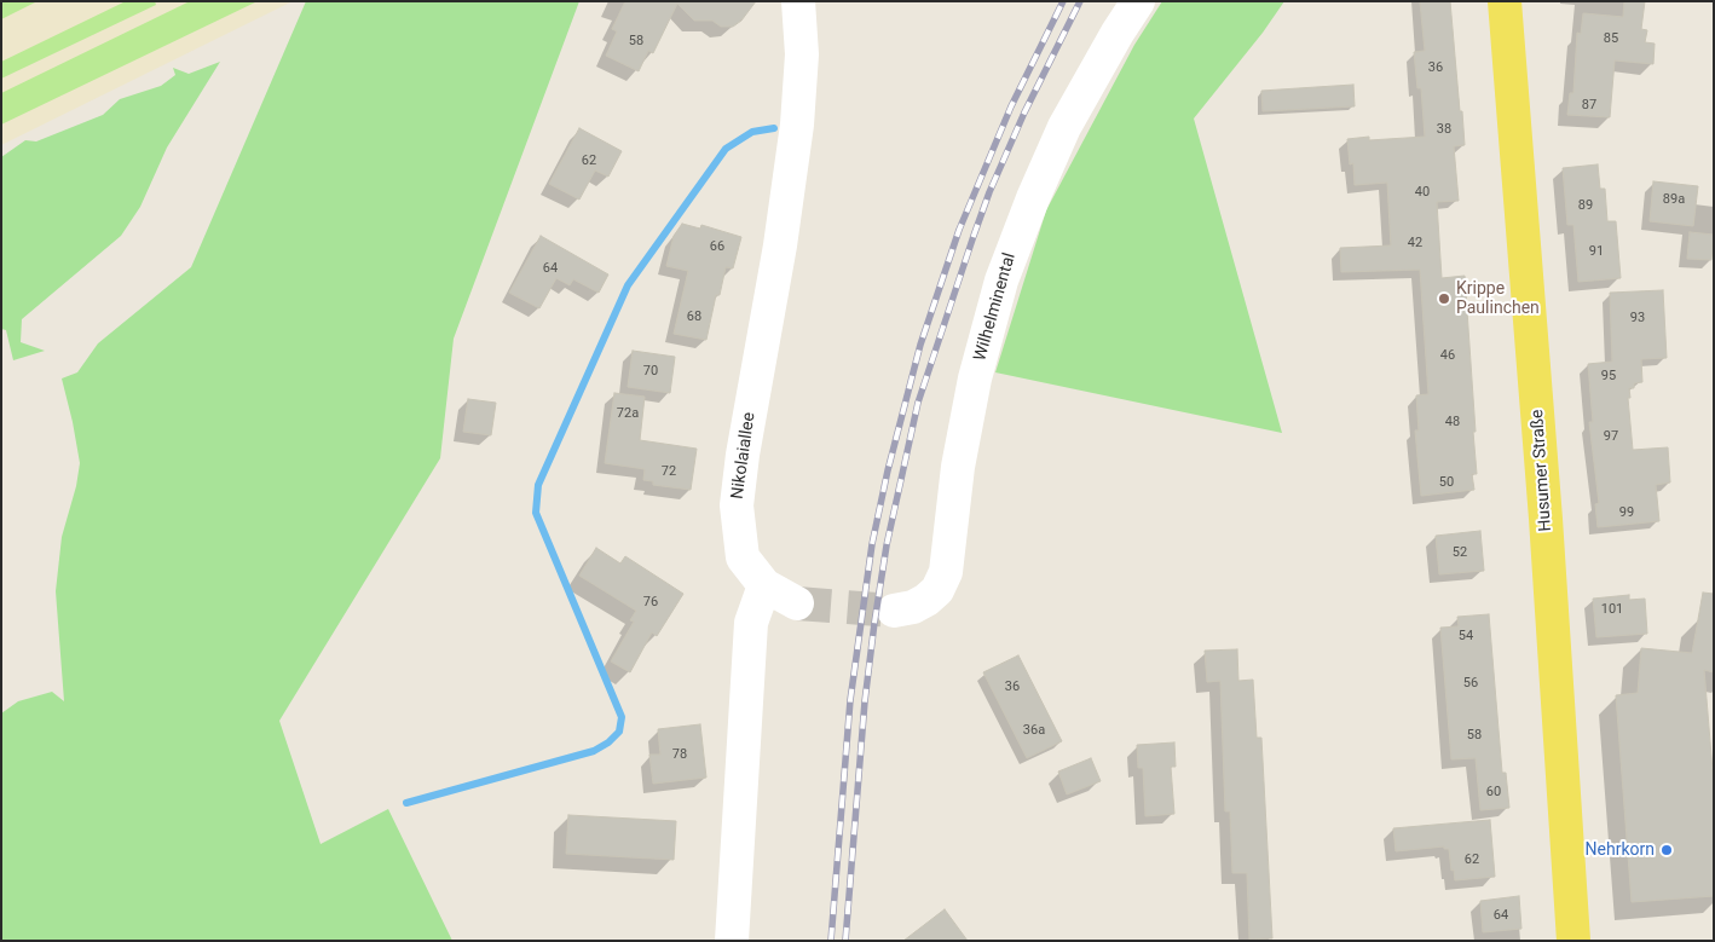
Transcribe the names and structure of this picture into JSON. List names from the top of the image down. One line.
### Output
{"streets":{"main road":["Husumer Straße"],"street":["Wilhelminental","Nikolaiallee"]},"places":["Krippe Paulinchen","Nehrkorn"],"house_numbers":["85","58","36","87","38","62","40","89a","89","42","66","91","64","68","93","46","70","95","72a","48","97","72","50","99","52","76","101","54","56","36","36a","58","78","60","62","64"]}
